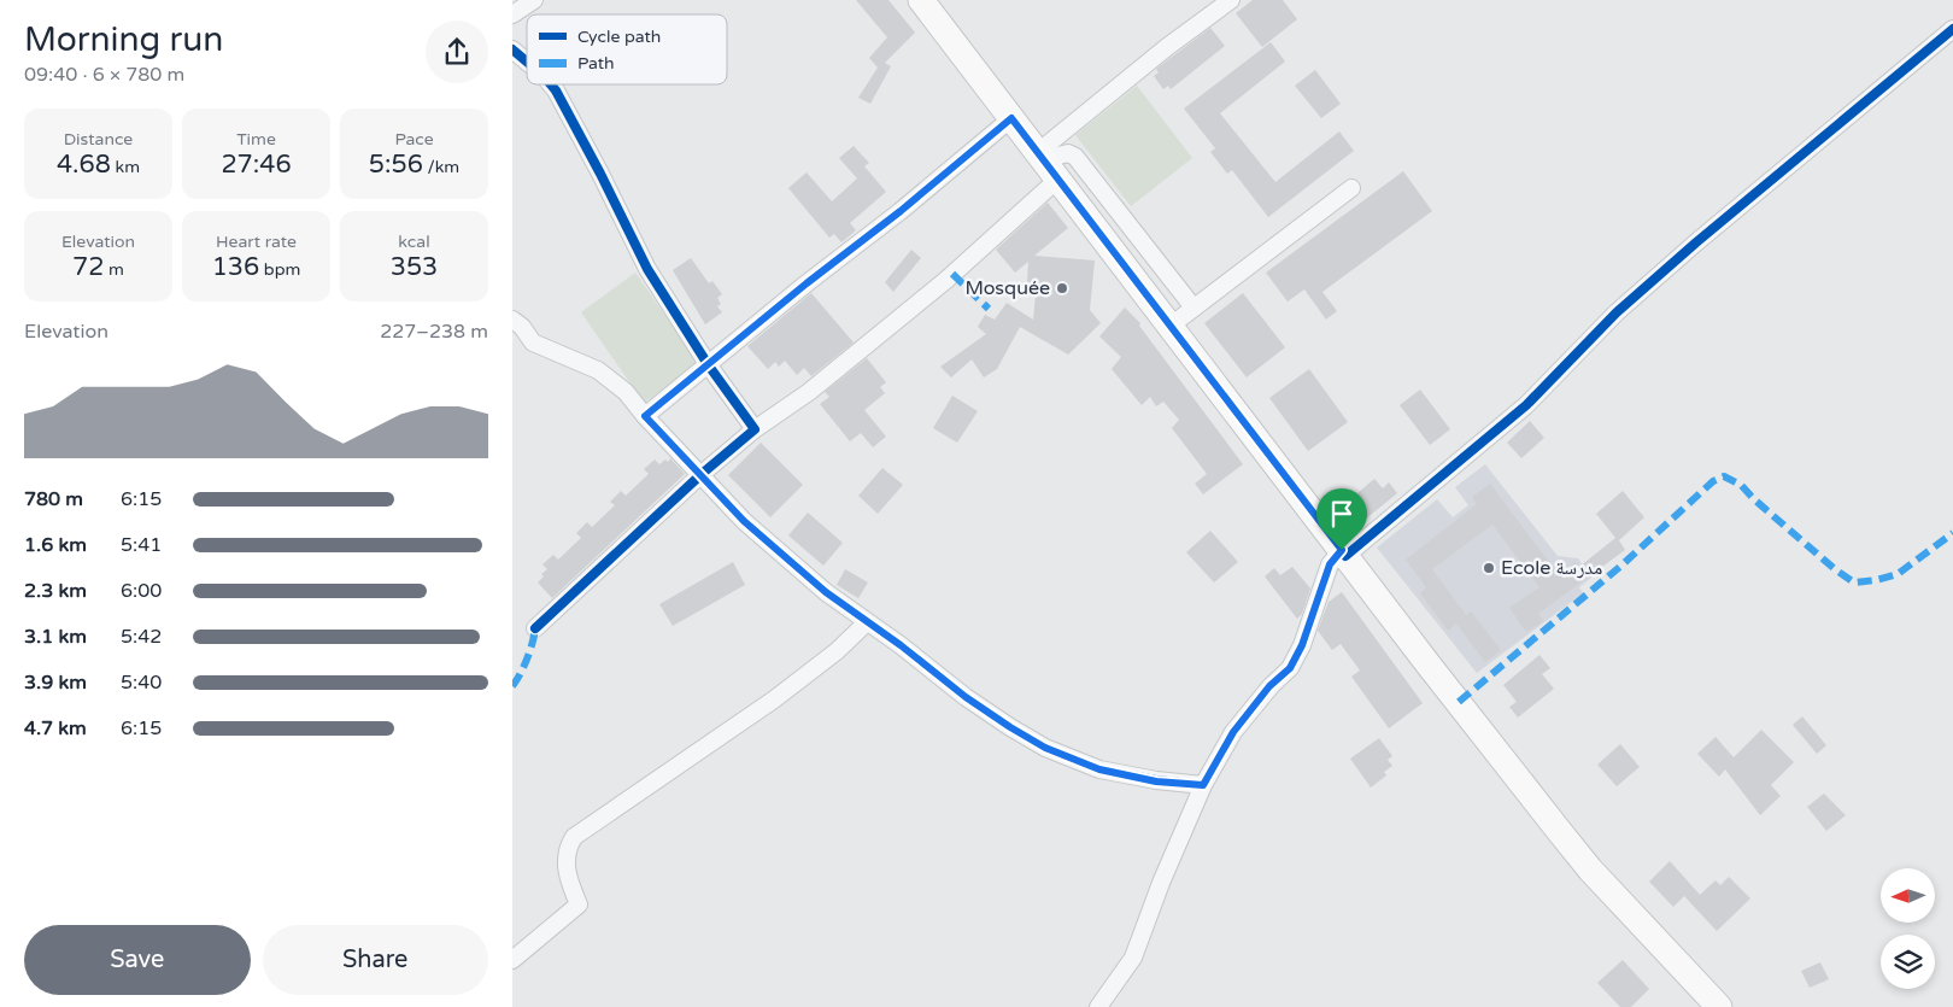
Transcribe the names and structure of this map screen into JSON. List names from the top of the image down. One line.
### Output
{"places":["Mosquée","Ecole مدرسة"],"legend":["Cycle path","Path"],"north":"left","page":{"heading":["Morning run","09:40 · 6 × 780 m"],"stats":[["Distance","4.68 km"],["Time","27:46"],["Pace","5:56 /km"],["Elevation","72 m"],["Heart rate","136 bpm"],["kcal","353"]],"chart":["Elevation","227–238 m"],"list":[{"name":"780 m","note":"6:15"},{"name":"1.6 km","note":"5:41"},{"name":"2.3 km","note":"6:00"},{"name":"3.1 km","note":"5:42"},{"name":"3.9 km","note":"5:40"},{"name":"4.7 km","note":"6:15"}],"buttons":["Save","Share"]}}
